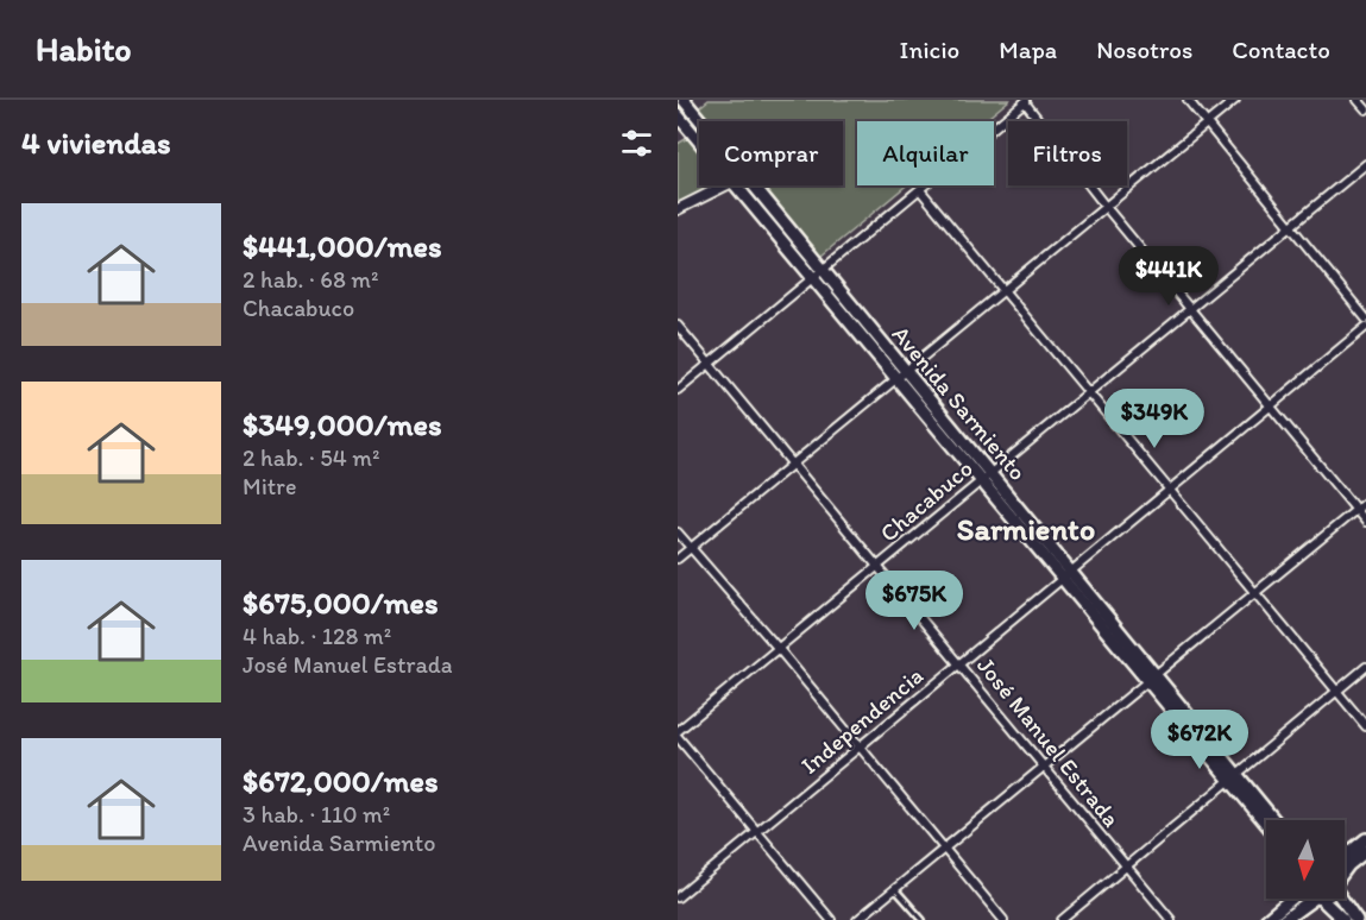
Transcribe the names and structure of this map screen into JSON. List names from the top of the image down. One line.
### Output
{"streets":{"main road":["Avenida Sarmiento"],"street":["Chacabuco","Independencia","José Manuel Estrada"]},"crossings":[["Avenida Sarmiento","Chacabuco"],["Avenida Sarmiento","Independencia"],["Chacabuco","José Manuel Estrada"],["Independencia","José Manuel Estrada"]],"districts":["Sarmiento"],"north":"bottom","page":{"header":"Habito","nav":["Inicio","Mapa","Nosotros","Contacto"],"heading":"4 viviendas","chip":["Comprar","Alquilar","Filtros"],"list":[{"name":"$441,000/mes","note":"2 hab. · 68 m² · Chacabuco"},{"name":"$349,000/mes","note":"2 hab. · 54 m² · Mitre"},{"name":"$675,000/mes","note":"4 hab. · 128 m² · José Manuel Estrada"},{"name":"$672,000/mes","note":"3 hab. · 110 m² · Avenida Sarmiento"}],"price":["$441K","$349K","$675K","$672K"]}}
